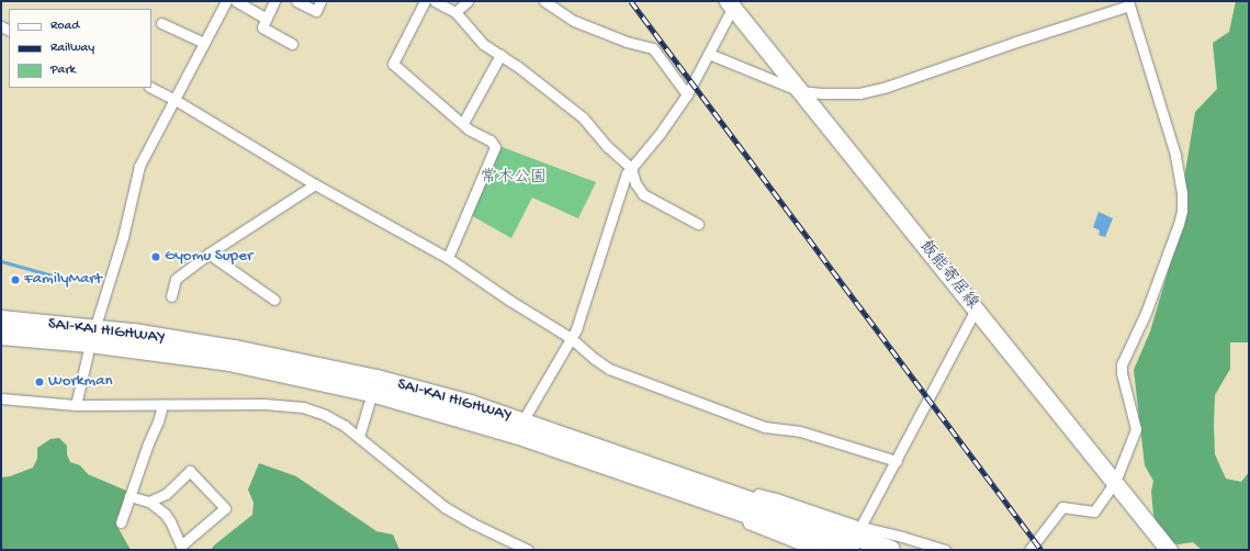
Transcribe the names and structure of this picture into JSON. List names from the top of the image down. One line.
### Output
{"streets":{"highway":["SAI-KAI HIGHWAY"],"main road":["飯能寄居線"]},"parks":["常木公園"],"places":["Gyomu Super","FamilyMart","Workman"],"legend":["Road","Railway","Park"]}
